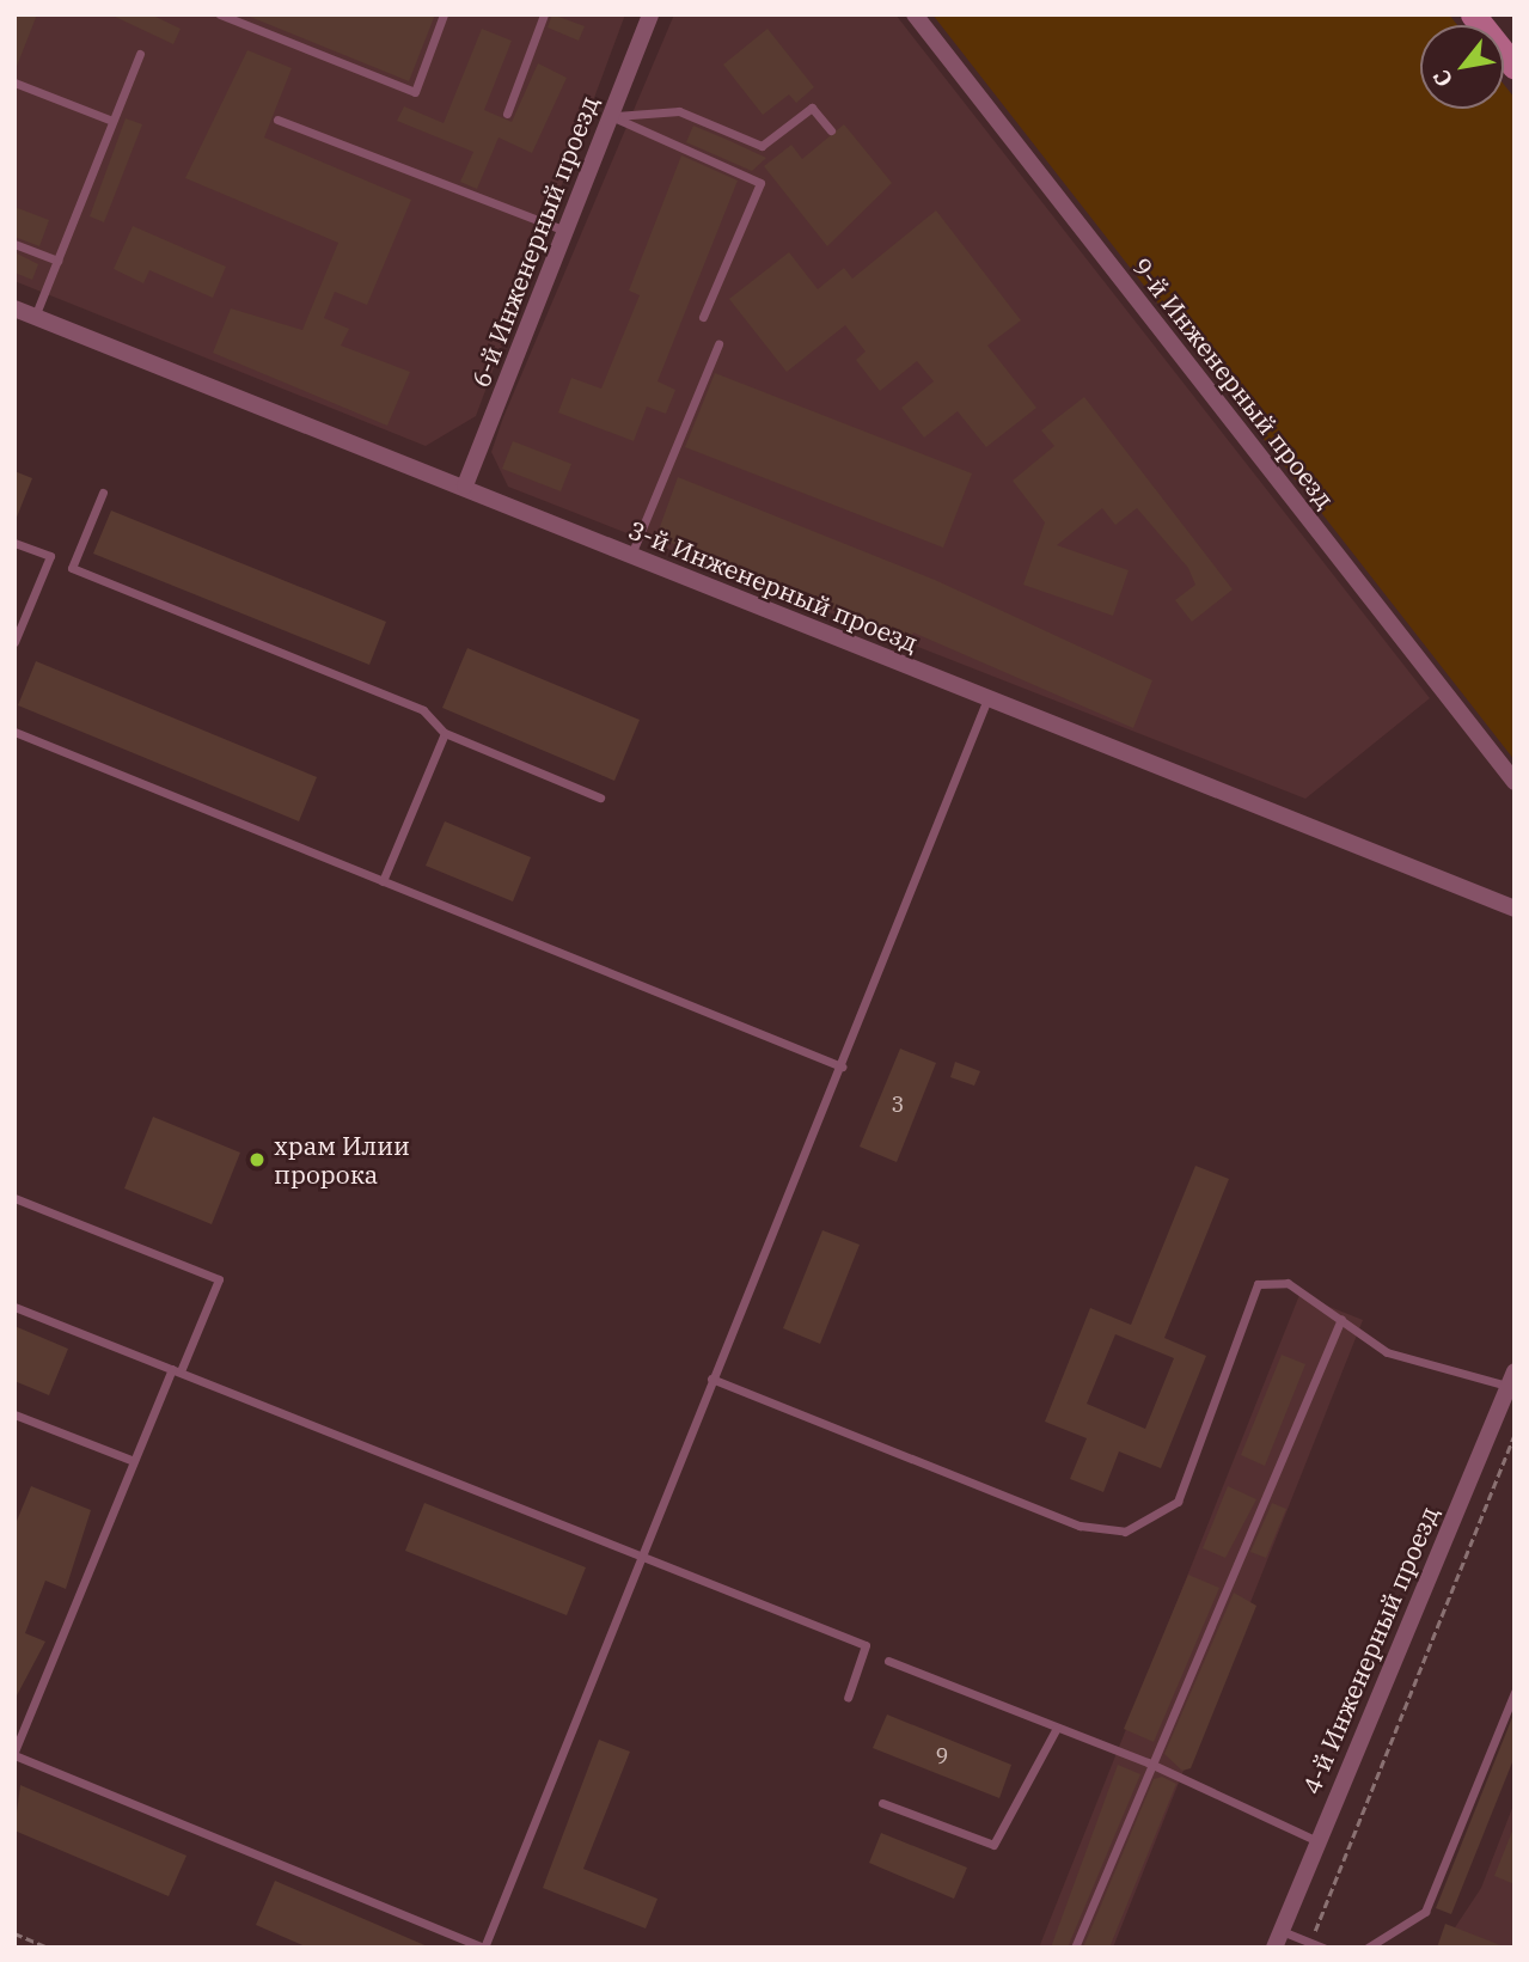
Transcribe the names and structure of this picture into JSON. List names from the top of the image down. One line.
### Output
{"streets":{"street":["6-й Инженерный проезд","9-й Инженерный проезд","3-й Инженерный проезд","4-й Инженерный проезд"]},"crossings":[["6-й Инженерный проезд","3-й Инженерный проезд"]],"places":["храм Илии пророка"],"house_numbers":["3","9"],"north":"bottom left"}
